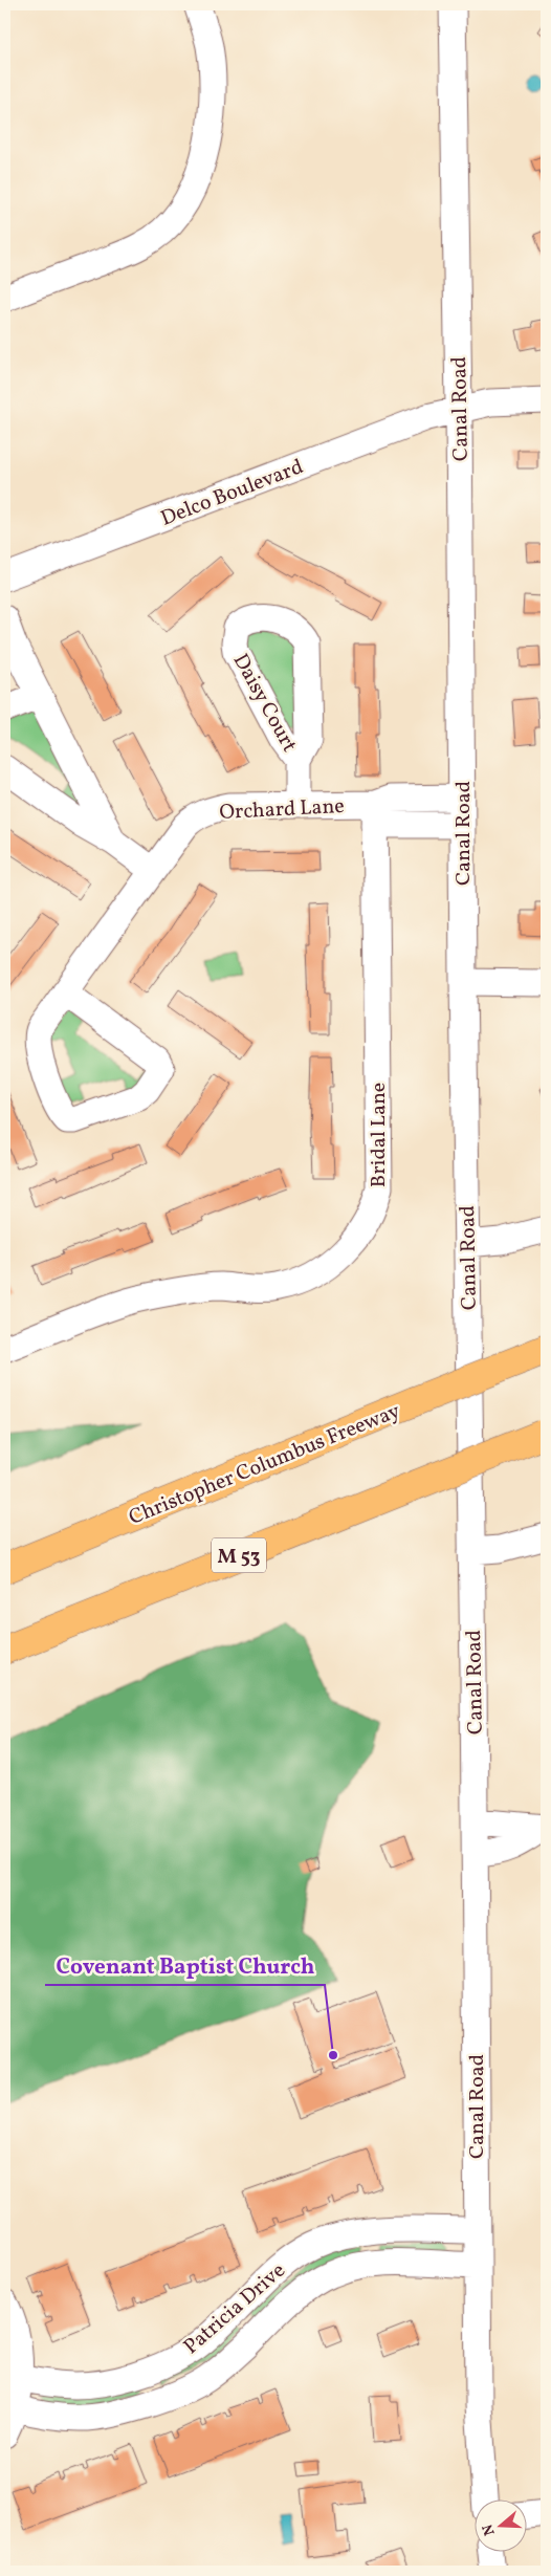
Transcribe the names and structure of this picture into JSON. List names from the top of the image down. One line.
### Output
{"streets":{"highway":["Christopher Columbus Freeway","M 53"],"street":["Canal Road","Delco Boulevard","Daisy Court","Orchard Lane","Bridal Lane","Patricia Drive"]},"crossings":[["Canal Road","Delco Boulevard"],["Canal Road","Orchard Lane"],["Canal Road","Patricia Drive"],["Daisy Court","Orchard Lane"],["Orchard Lane","Bridal Lane"]],"places":["Covenant Baptist Church"],"north":"left"}
